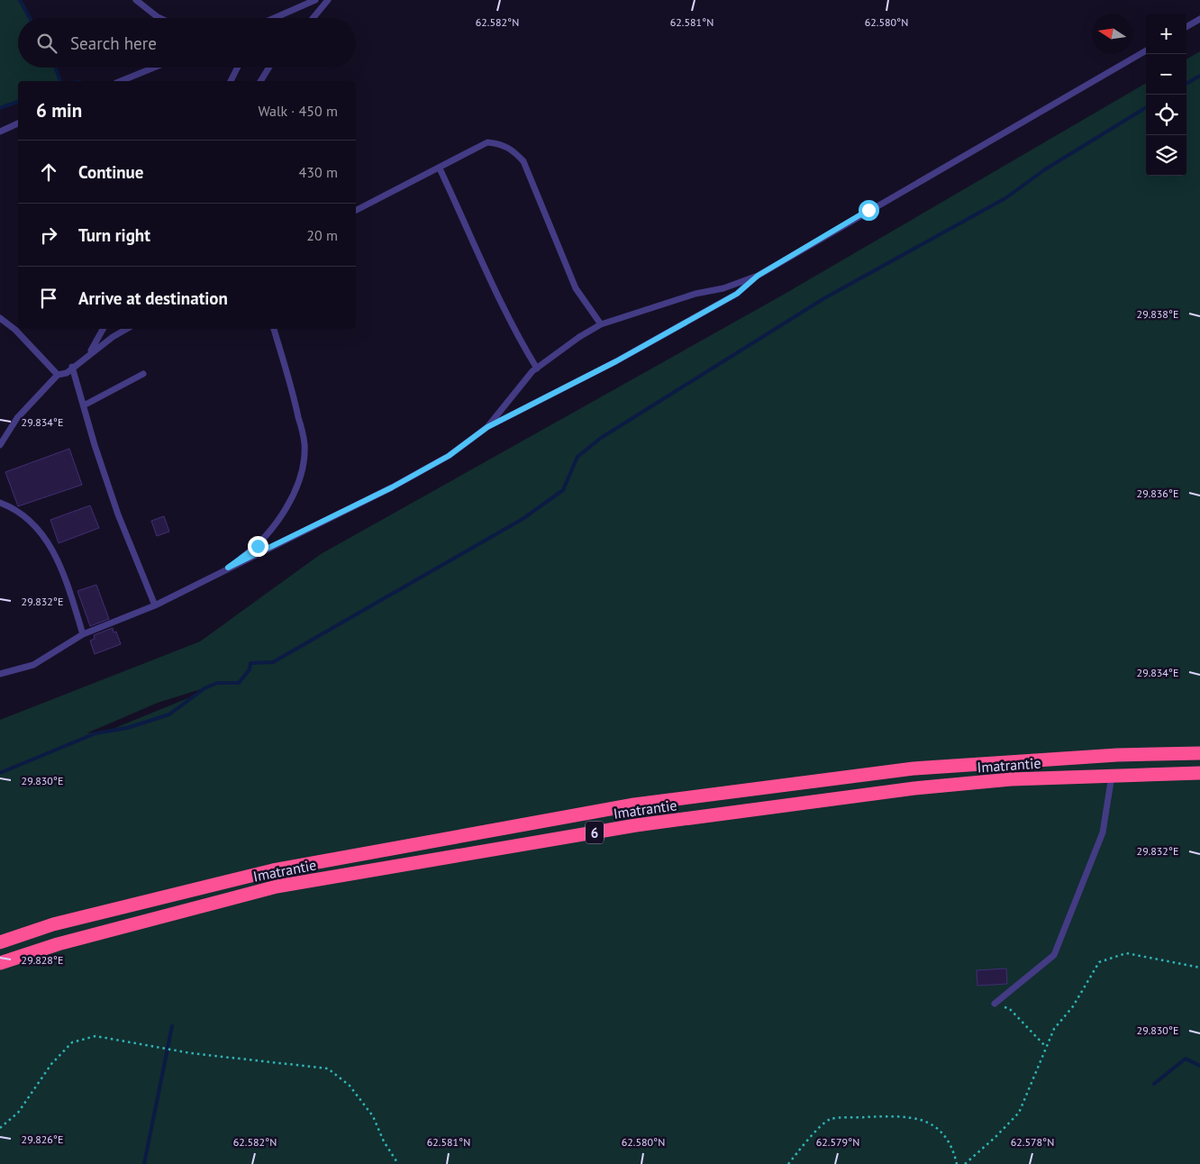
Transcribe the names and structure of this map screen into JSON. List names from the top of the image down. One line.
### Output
{"streets":{"highway":["Imatrantie","6"]},"north":"left","page":{"map_buttons":["+","−"],"search":"Search here","heading":["6 min","Walk · 450 m"],"list":[["Continue","430 m"],["Turn right","20 m"],"Arrive at destination"]},"coordinates":["62.582°N","62.581°N","62.580°N","29.838°E","29.834°E","29.836°E","29.832°E","29.830°E","29.828°E","29.826°E","62.579°N","62.578°N"]}
